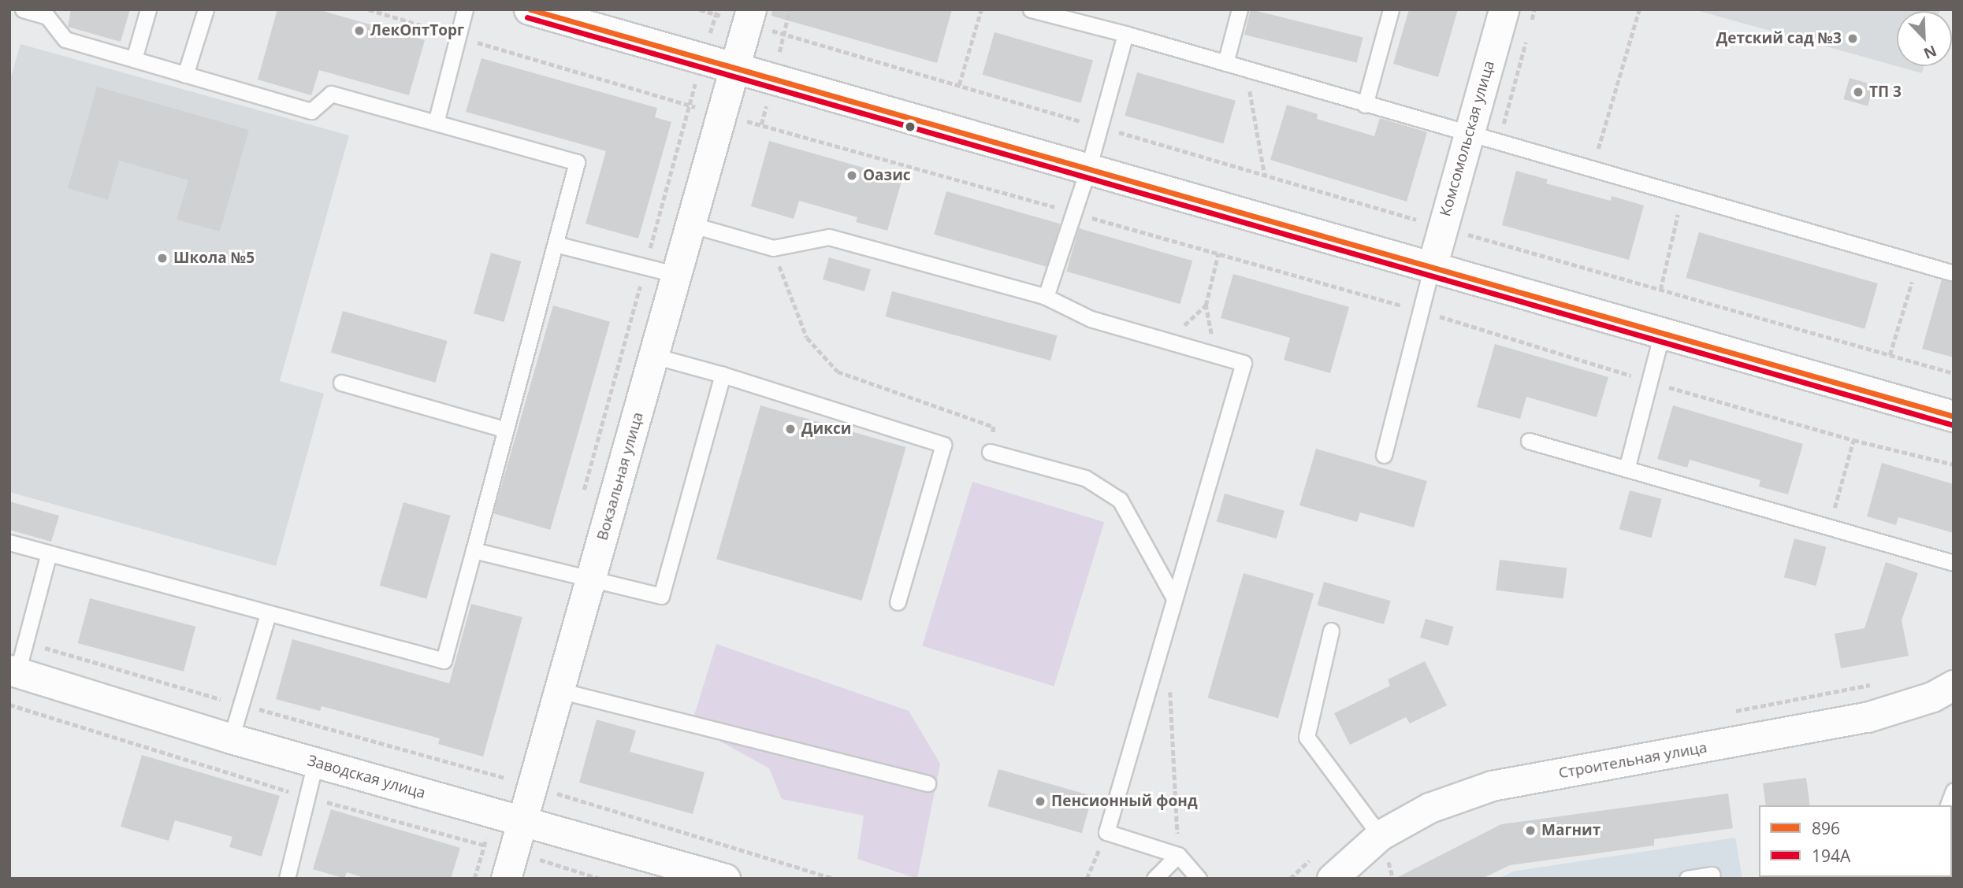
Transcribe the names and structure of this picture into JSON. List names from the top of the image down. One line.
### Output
{"streets":{"street":["Комсомольская улица","Вокзальная улица","Строительная улица","Заводская улица"]},"crossings":[["Вокзальная улица","Заводская улица"]],"places":["ЛекОптТорг","Детский сад №3","ТП 3","Оазис","Школа №5","Дикси","Пенсионный фонд","Магнит"],"lines":["transit line 896","transit line 194А"],"legend":["896","194А"],"north":"bottom right"}
